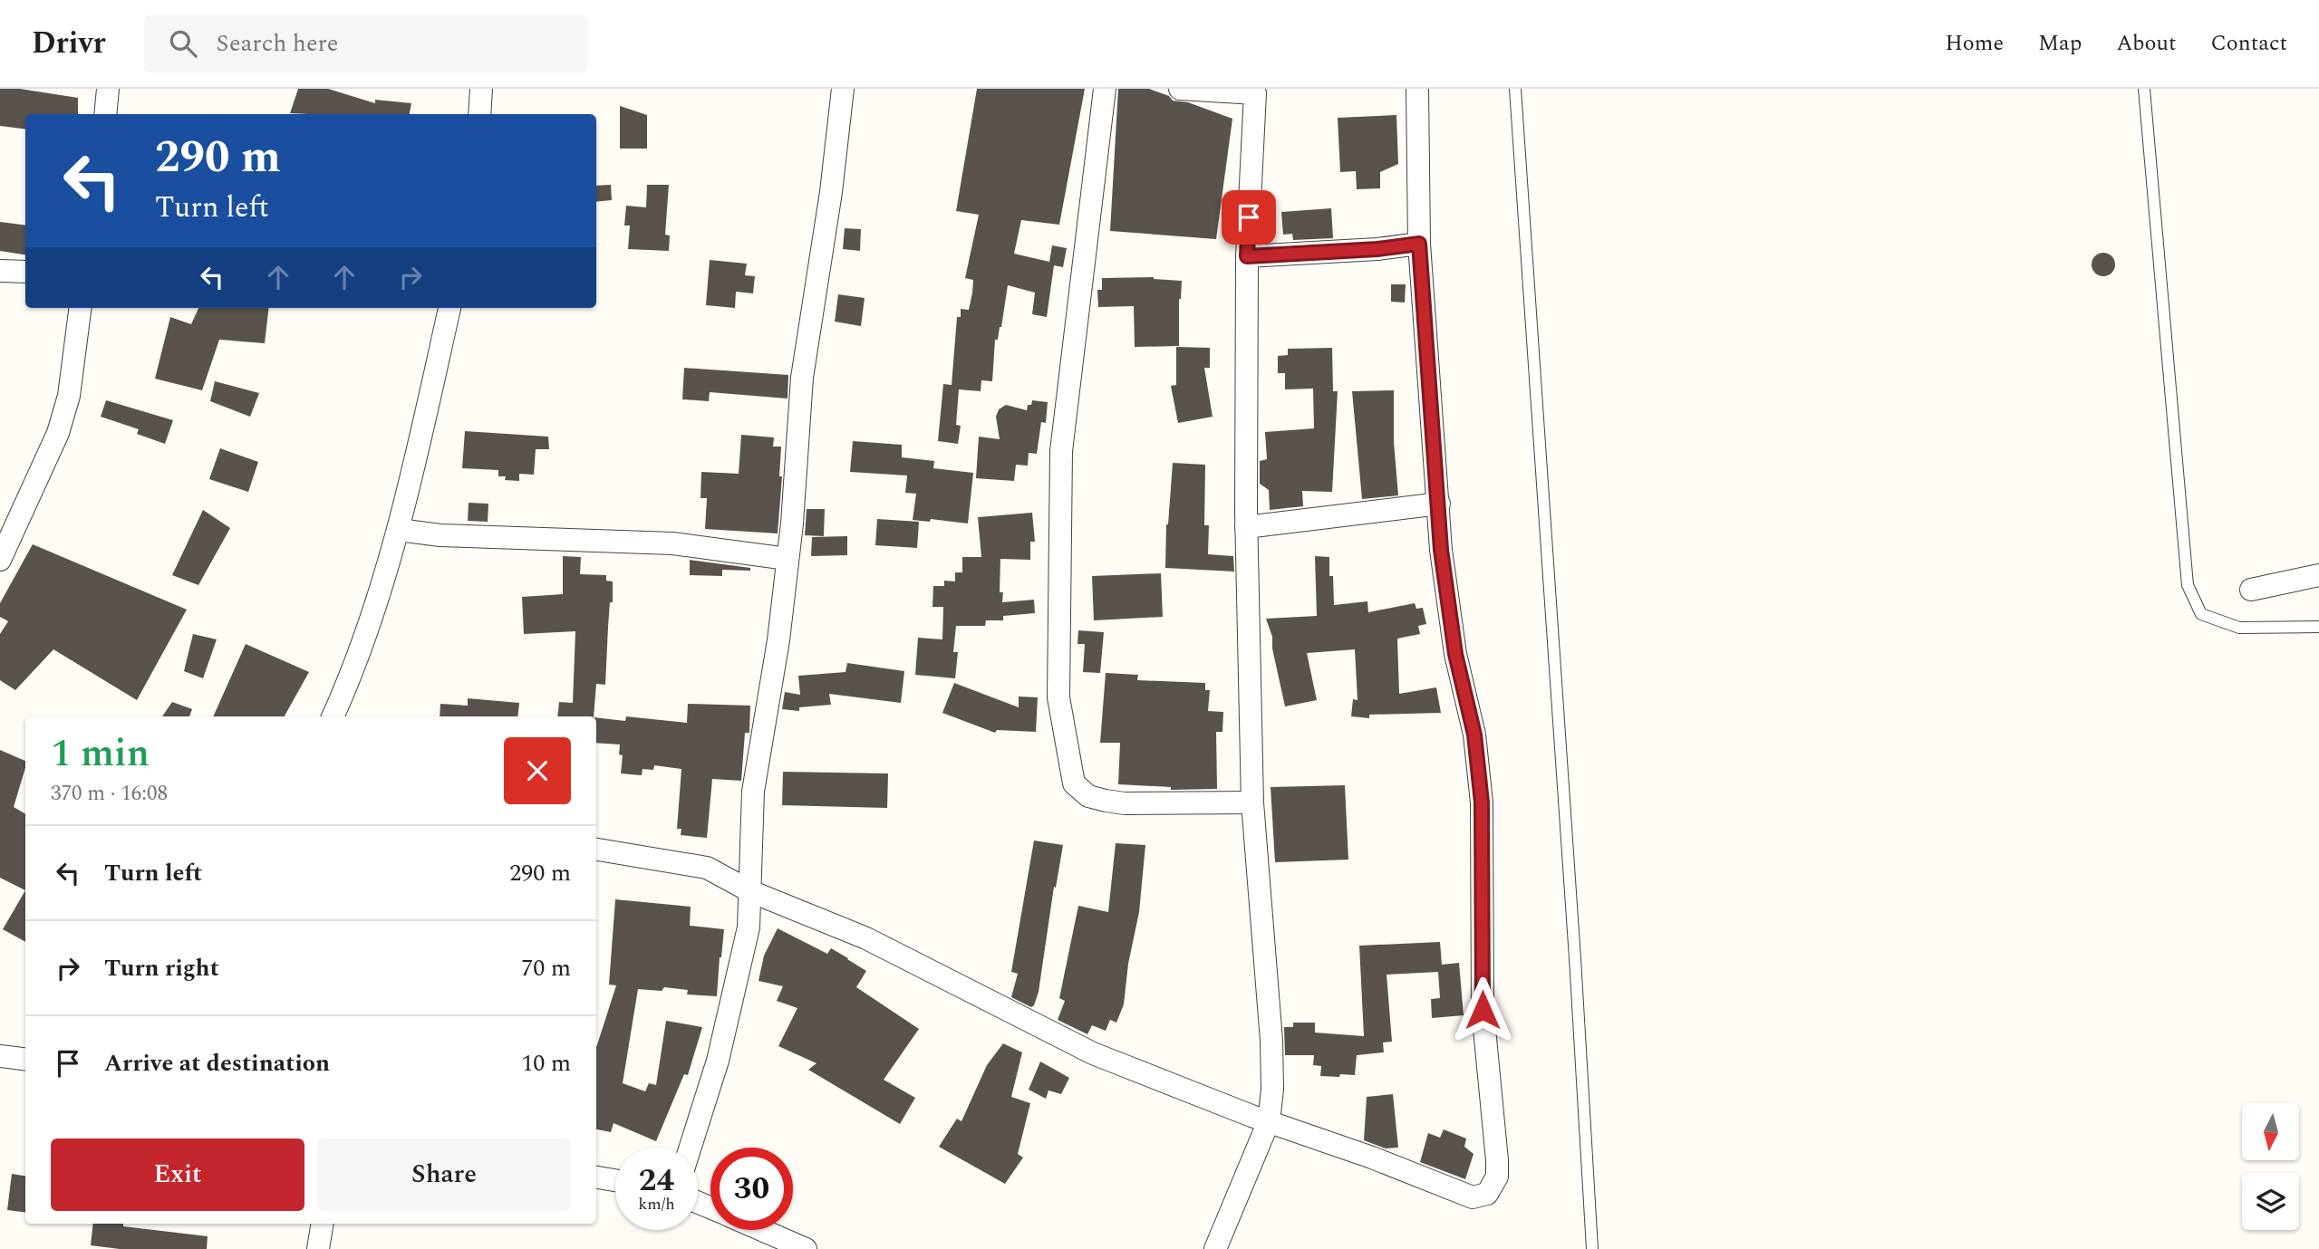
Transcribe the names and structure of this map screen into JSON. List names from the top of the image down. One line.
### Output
{"north":"bottom","page":{"header":"Drivr","search":"Search here","nav":["Home","Map","About","Contact"],"turn":["290 m","Turn left"],"heading":["1 min","370 m · 16:08"],"list":[{"name":"Turn left","value":"290 m"},{"name":"Turn right","value":"70 m"},{"name":"Arrive at destination","value":"10 m"}],"buttons":["Exit","Share"],"speed":"24 km/h","limit":"30"}}
